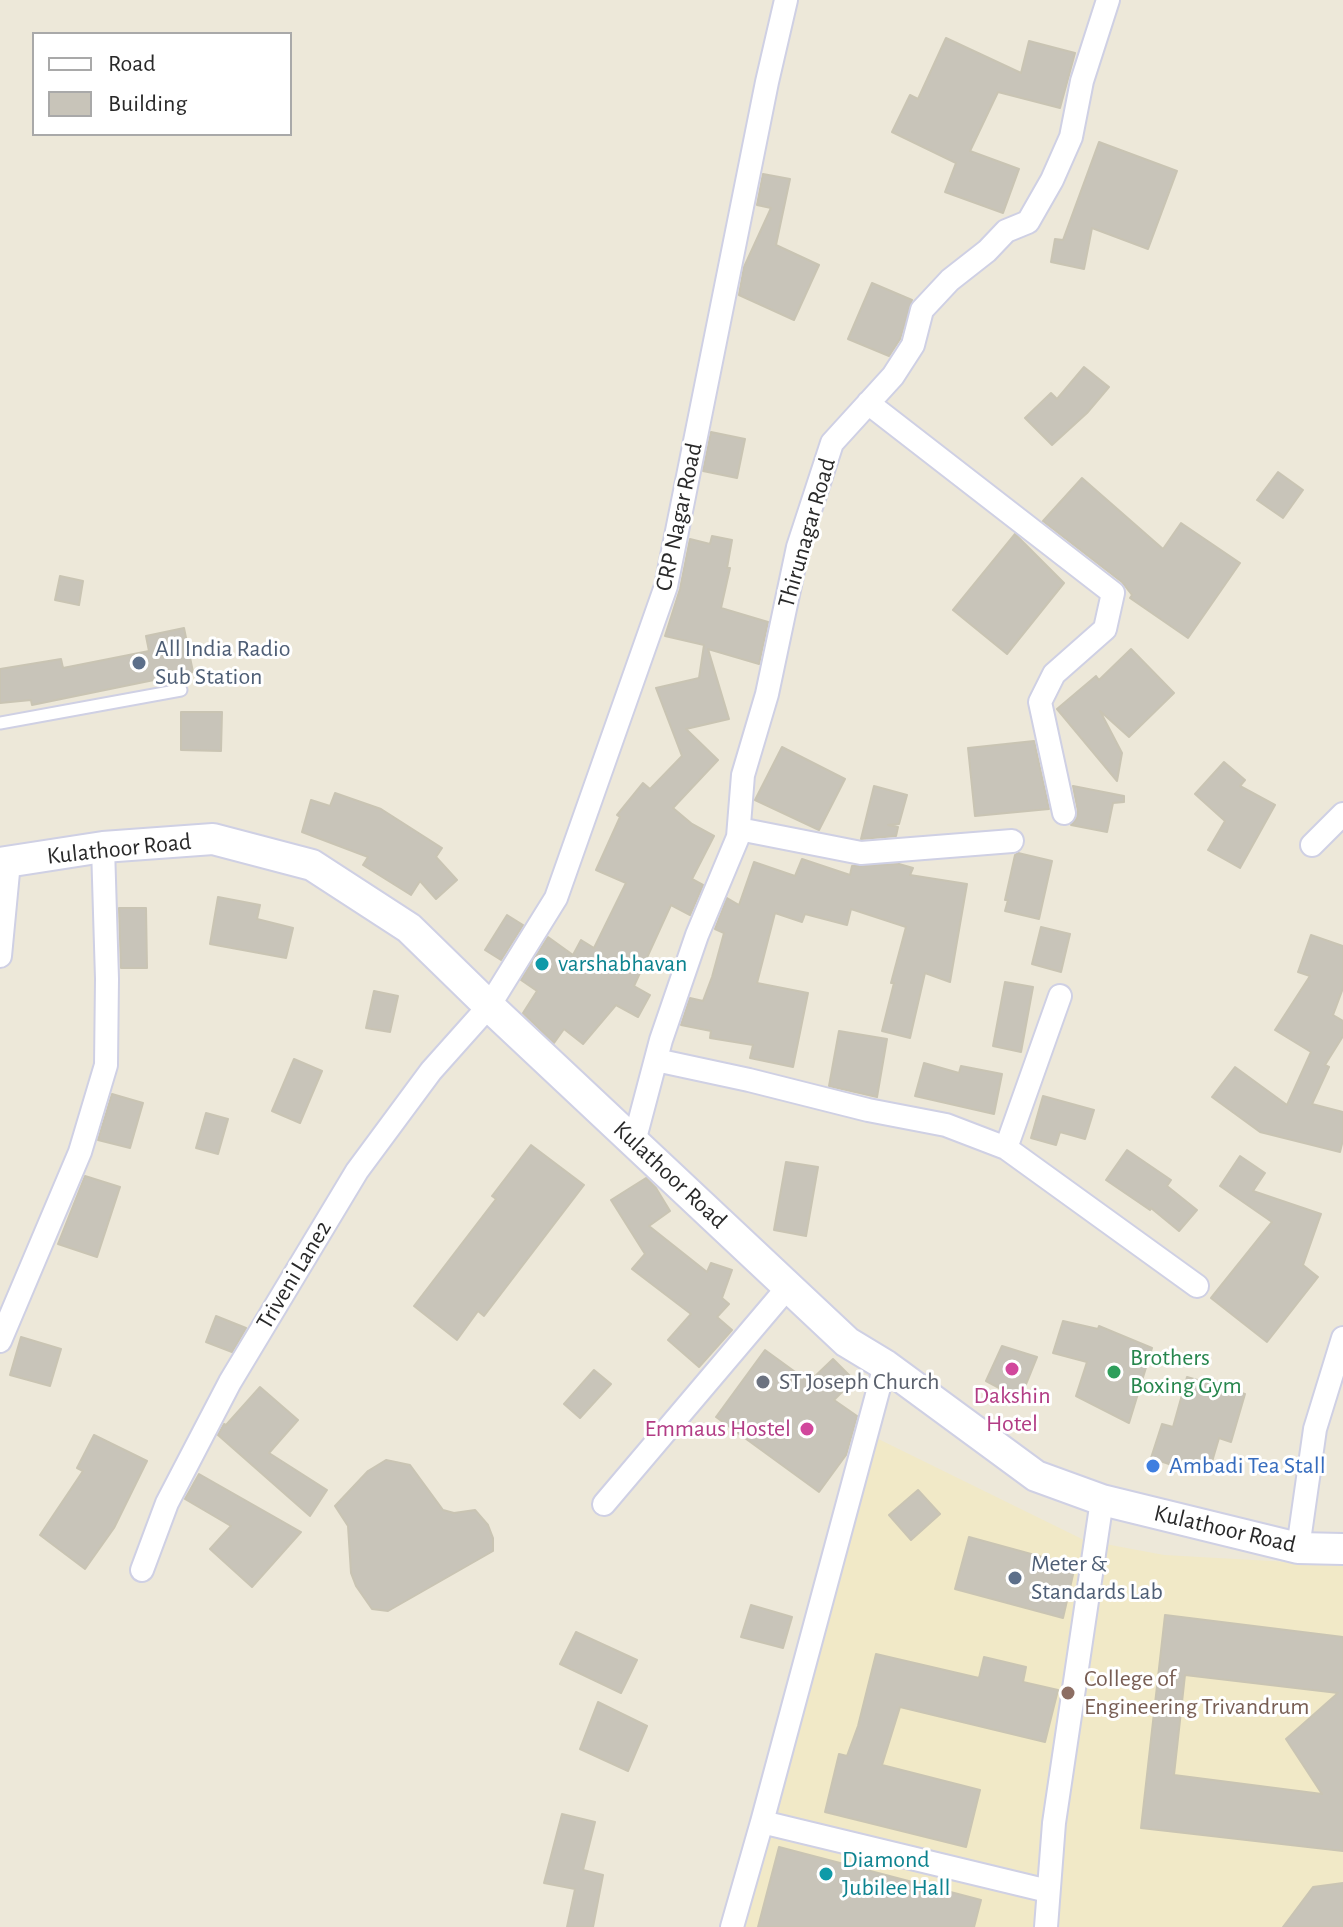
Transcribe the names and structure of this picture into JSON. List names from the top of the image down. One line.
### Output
{"streets":{"main road":["Kulathoor Road"],"street":["CRP Nagar Road","Thirunagar Road","Triveni Lane2"]},"crossings":[["CRP Nagar Road","Kulathoor Road"],["CRP Nagar Road","Triveni Lane2"],["Thirunagar Road","Kulathoor Road"],["Kulathoor Road","Triveni Lane2"]],"places":["All India Radio Sub Station","varshabhavan","Dakshin Hotel","Brothers Boxing Gym","ST Joseph Church","Emmaus Hostel","Ambadi Tea Stall","Meter & Standards Lab","College of Engineering Trivandrum","Diamond Jubilee Hall"],"legend":["Road","Building"]}
